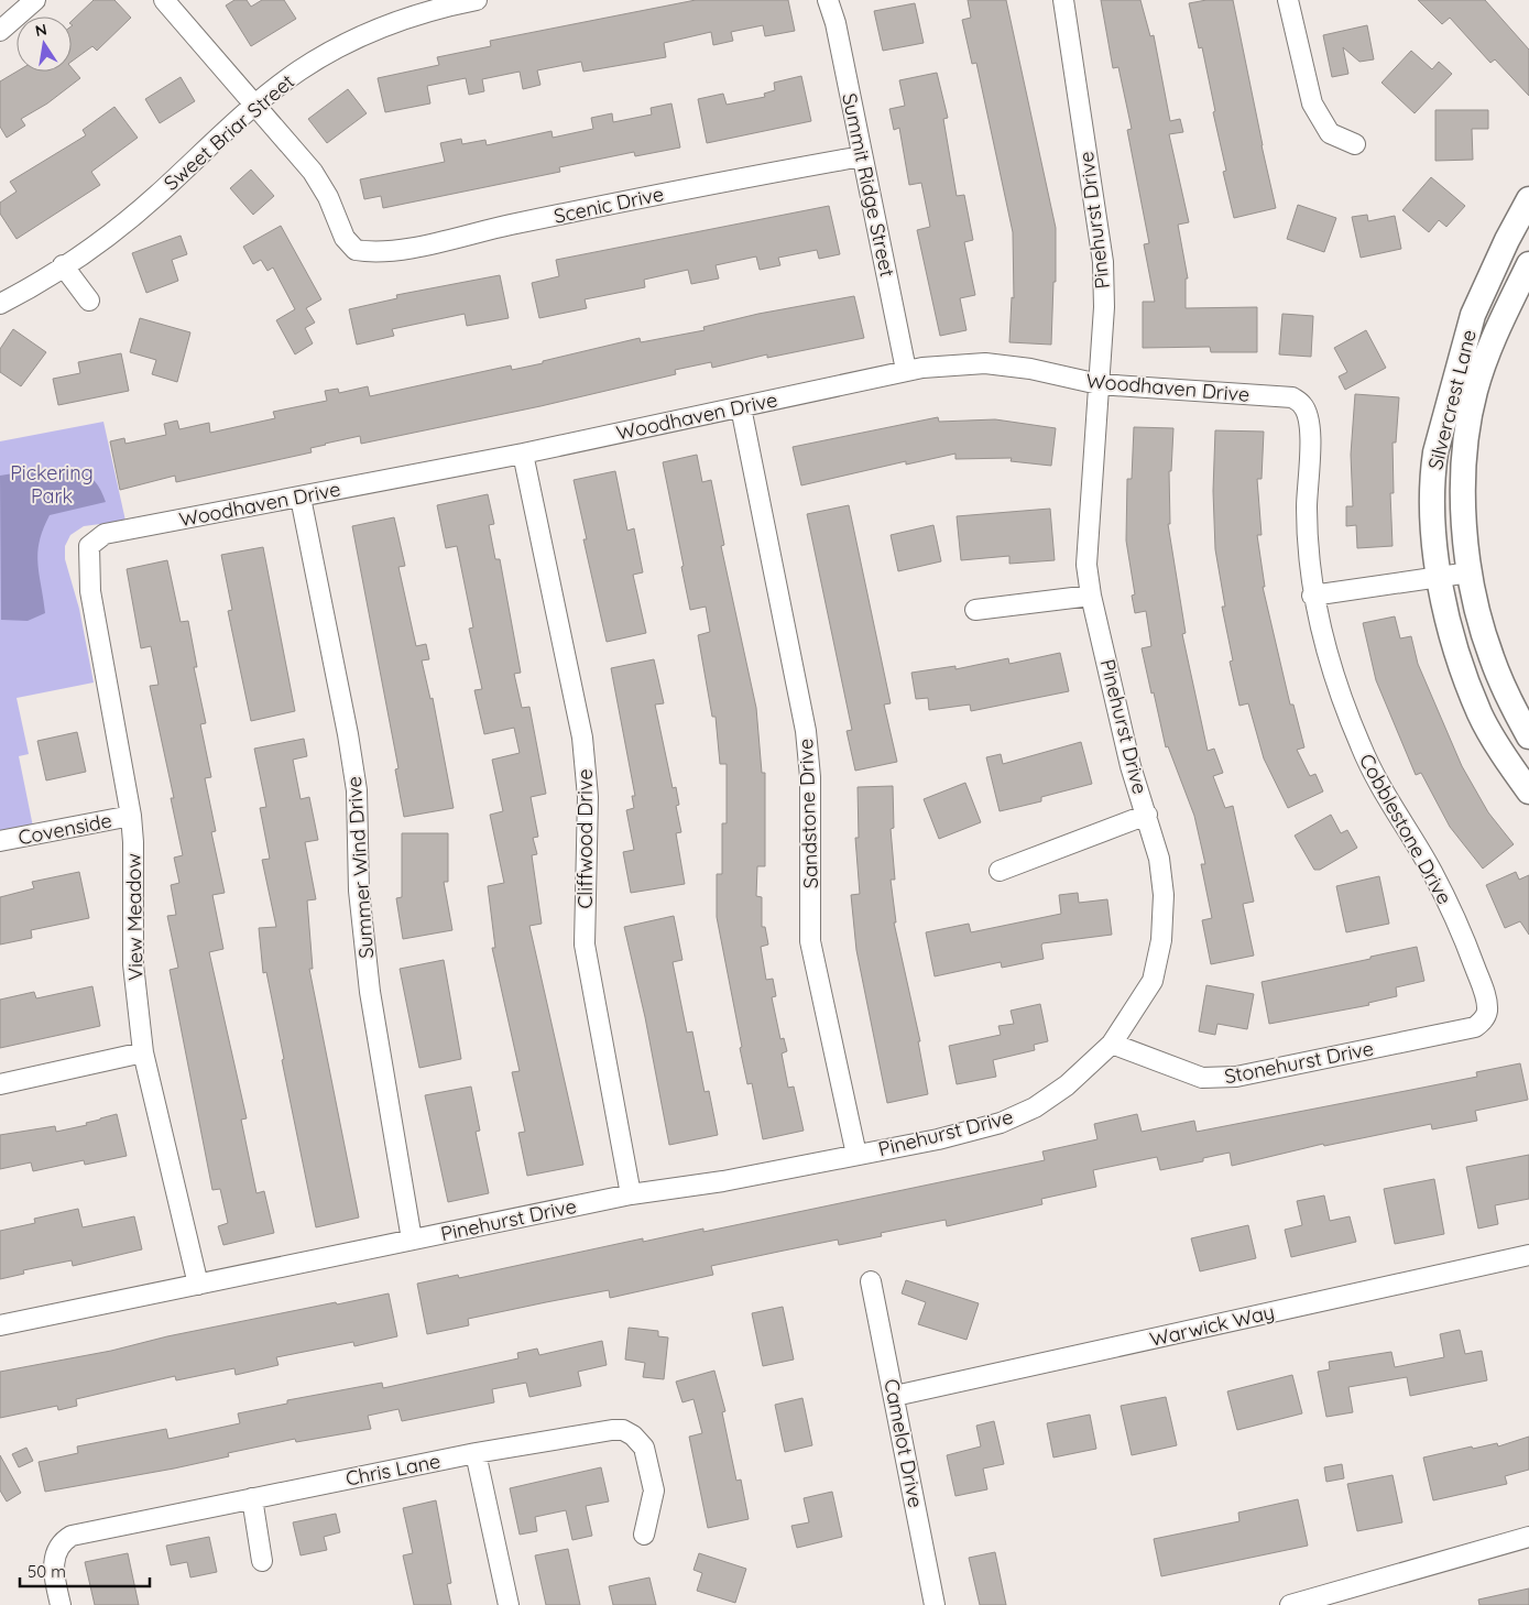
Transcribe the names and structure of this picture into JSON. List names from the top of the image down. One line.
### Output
{"streets":{"street":["Sweet Briar Street","Summit Ridge Street","Scenic Drive","Pinehurst Drive","Woodhaven Drive","Silvercrest Lane","Sandstone Drive","Covenside","Cobblestone Drive","Cliffwood Drive","Summer Wind Drive","View Meadow","Stonehurst Drive","Warwick Way","Camelot Drive","Chris Lane"]},"crossings":[["Sweet Briar Street","Scenic Drive"],["Summit Ridge Street","Scenic Drive"],["Summit Ridge Street","Woodhaven Drive"],["Pinehurst Drive","Woodhaven Drive"],["Pinehurst Drive","Sandstone Drive"],["Pinehurst Drive","Cliffwood Drive"],["Pinehurst Drive","Summer Wind Drive"],["Pinehurst Drive","View Meadow"],["Pinehurst Drive","Stonehurst Drive"],["Woodhaven Drive","Sandstone Drive"],["Woodhaven Drive","Cobblestone Drive"],["Woodhaven Drive","Cliffwood Drive"],["Woodhaven Drive","Summer Wind Drive"],["Woodhaven Drive","View Meadow"],["Covenside","View Meadow"],["Cobblestone Drive","Stonehurst Drive"],["Warwick Way","Camelot Drive"]],"parks":["Pickering Park"],"scale_bar":"50 m","north":"top"}
